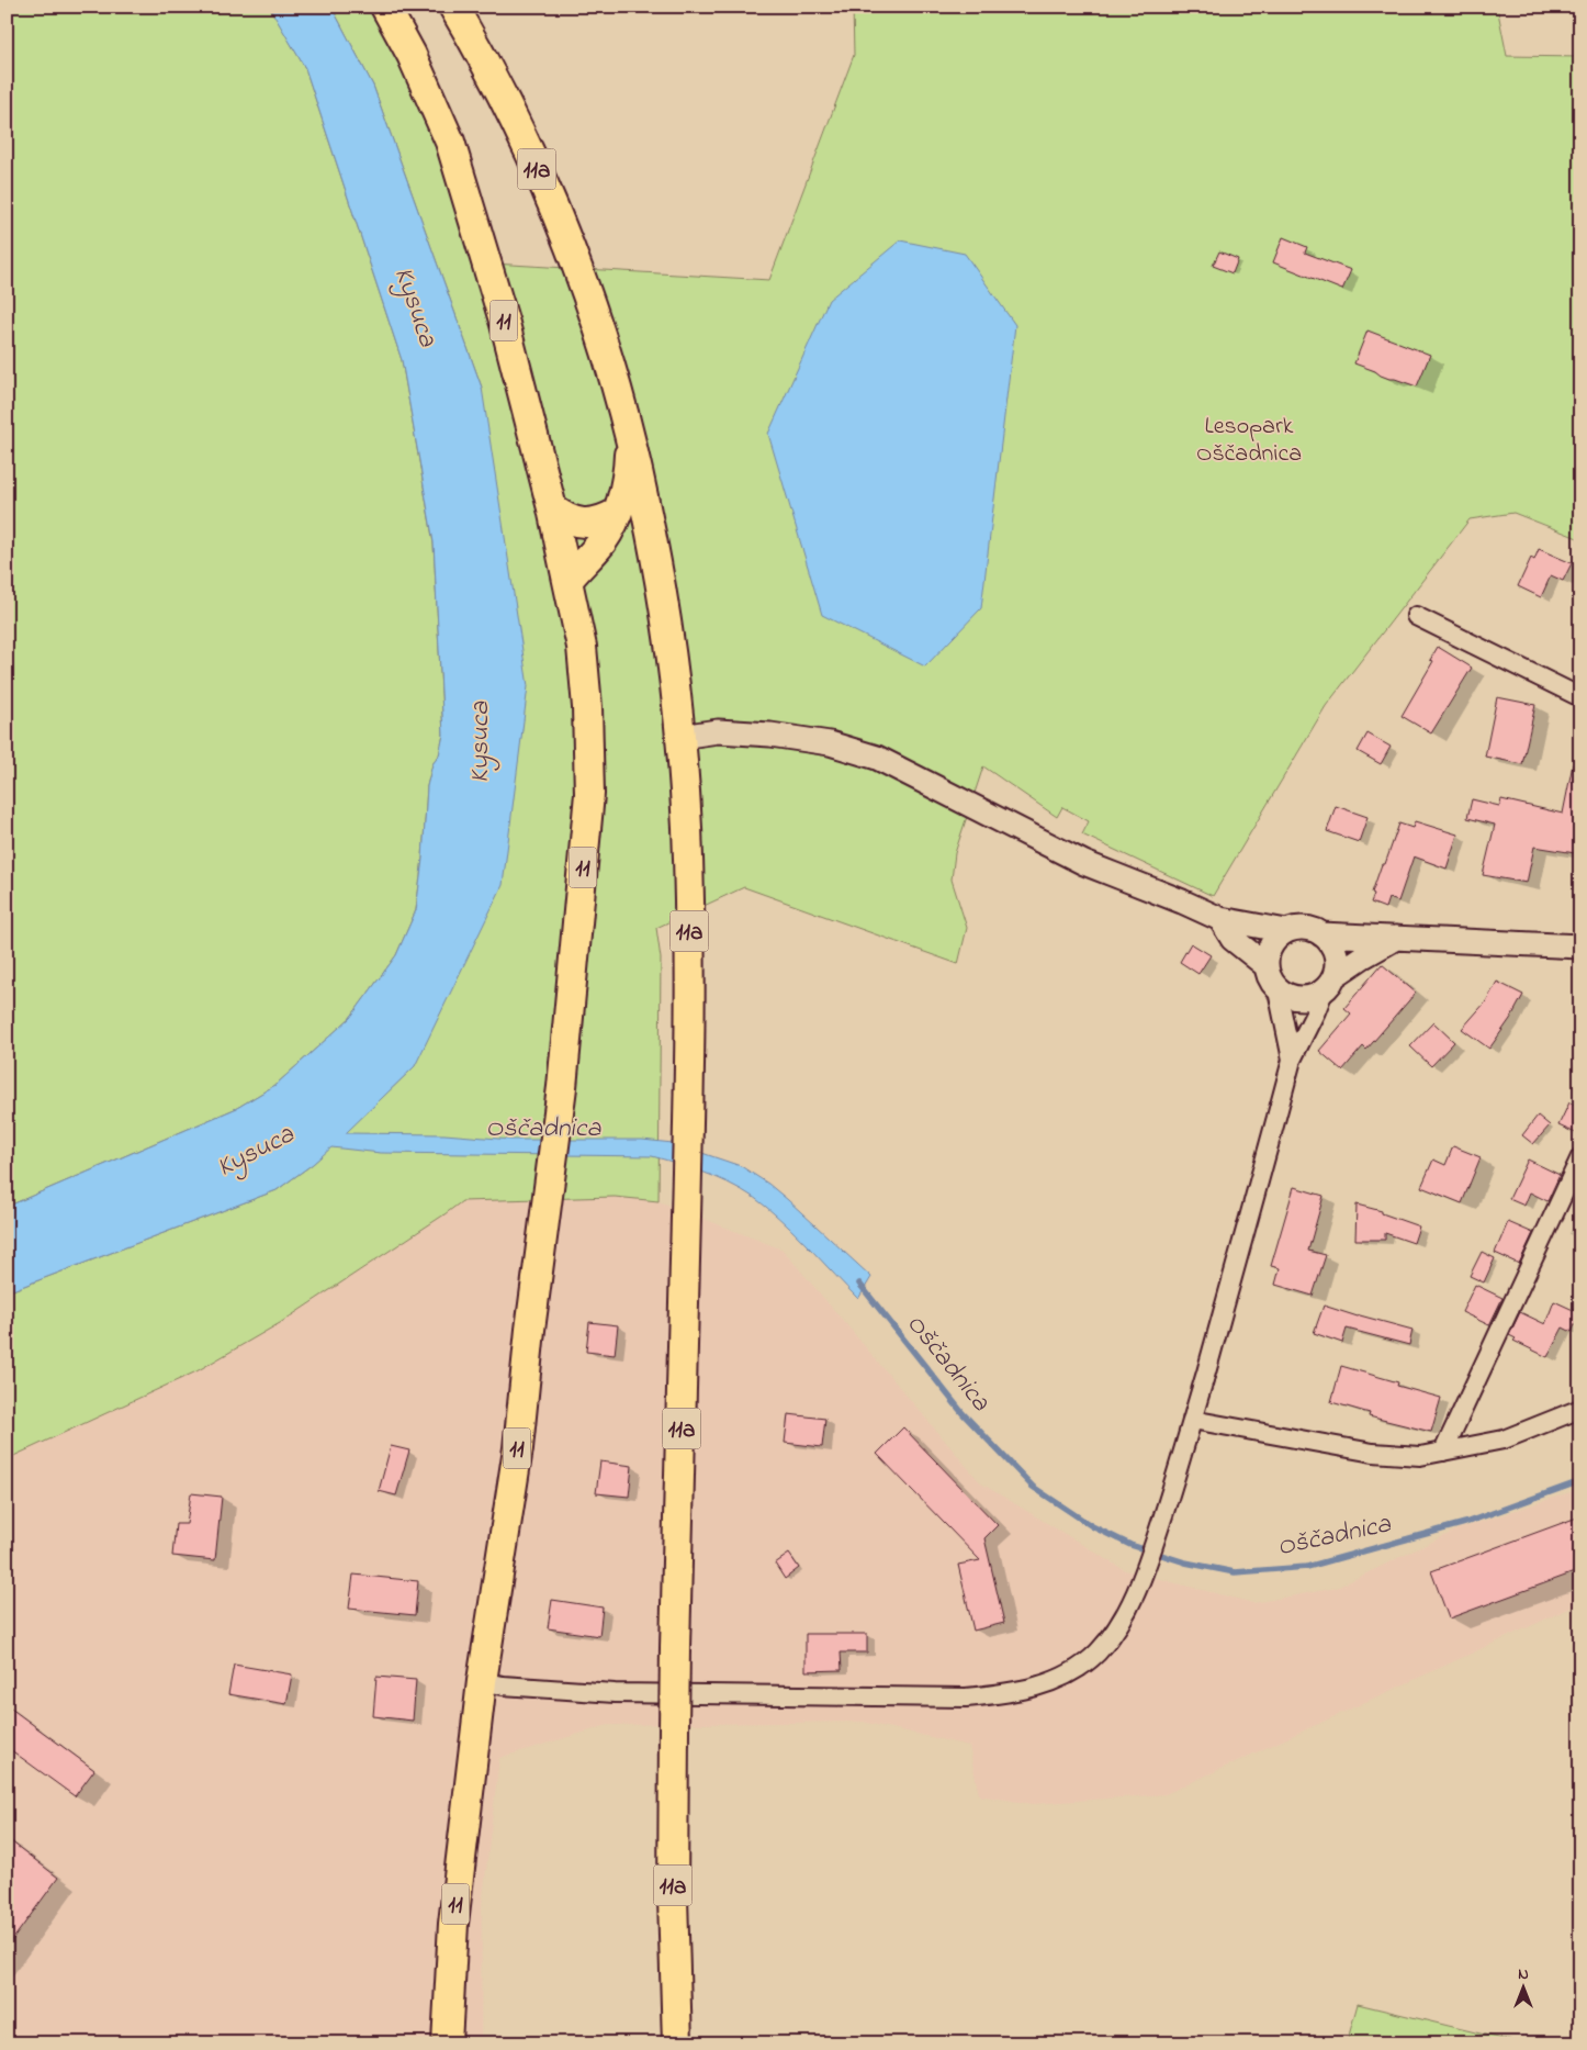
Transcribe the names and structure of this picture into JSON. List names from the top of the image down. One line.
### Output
{"streets":{"main road":["11a","11"]},"water":["Kysuca","Oščadnica"],"parks":["Lesopark Oščadnica"],"north":"top"}
